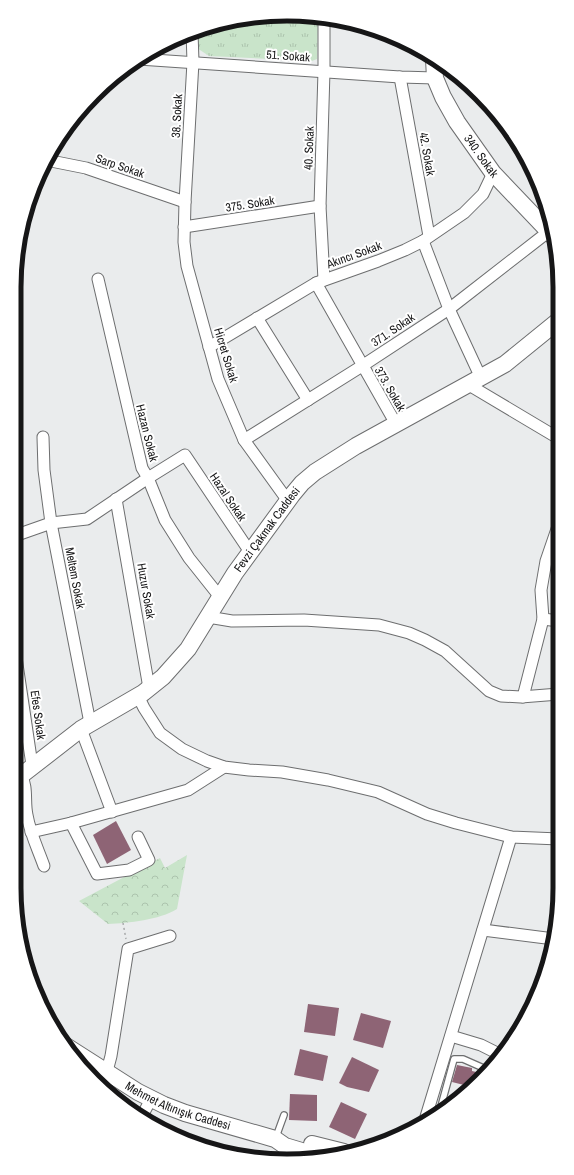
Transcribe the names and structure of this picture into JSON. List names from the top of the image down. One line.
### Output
{"streets":{"street":["51. Sokak","38. Sokak","40. Sokak","42. Sokak","340. Sokak","Sarp Sokak","375. Sokak","Akıncı Sokak","371. Sokak","Hicret Sokak","373. Sokak","Hazan Sokak","Hazal Sokak","Fevzi Çakmak Caddesi","Meltem Sokak","Huzur Sokak","Efes Sokak","Mehmet Altınışık Caddesi"]},"crossings":[["51. Sokak","38. Sokak"],["51. Sokak","40. Sokak"],["51. Sokak","42. Sokak"],["51. Sokak","340. Sokak"],["38. Sokak","Sarp Sokak"],["38. Sokak","Hicret Sokak"],["40. Sokak","375. Sokak"],["40. Sokak","Akıncı Sokak"],["40. Sokak","373. Sokak"],["42. Sokak","Akıncı Sokak"],["42. Sokak","371. Sokak"],["42. Sokak","Fevzi Çakmak Caddesi"],["340. Sokak","Akıncı Sokak"],["Sarp Sokak","Hicret Sokak"],["375. Sokak","Hicret Sokak"],["Akıncı Sokak","Hicret Sokak"],["Akıncı Sokak","373. Sokak"],["371. Sokak","Hicret Sokak"],["371. Sokak","373. Sokak"],["Hicret Sokak","Fevzi Çakmak Caddesi"],["373. Sokak","Fevzi Çakmak Caddesi"],["Hazan Sokak","Hazal Sokak"],["Hazan Sokak","Fevzi Çakmak Caddesi"],["Hazal Sokak","Fevzi Çakmak Caddesi"],["Fevzi Çakmak Caddesi","Meltem Sokak"],["Fevzi Çakmak Caddesi","Huzur Sokak"],["Fevzi Çakmak Caddesi","Efes Sokak"]]}
